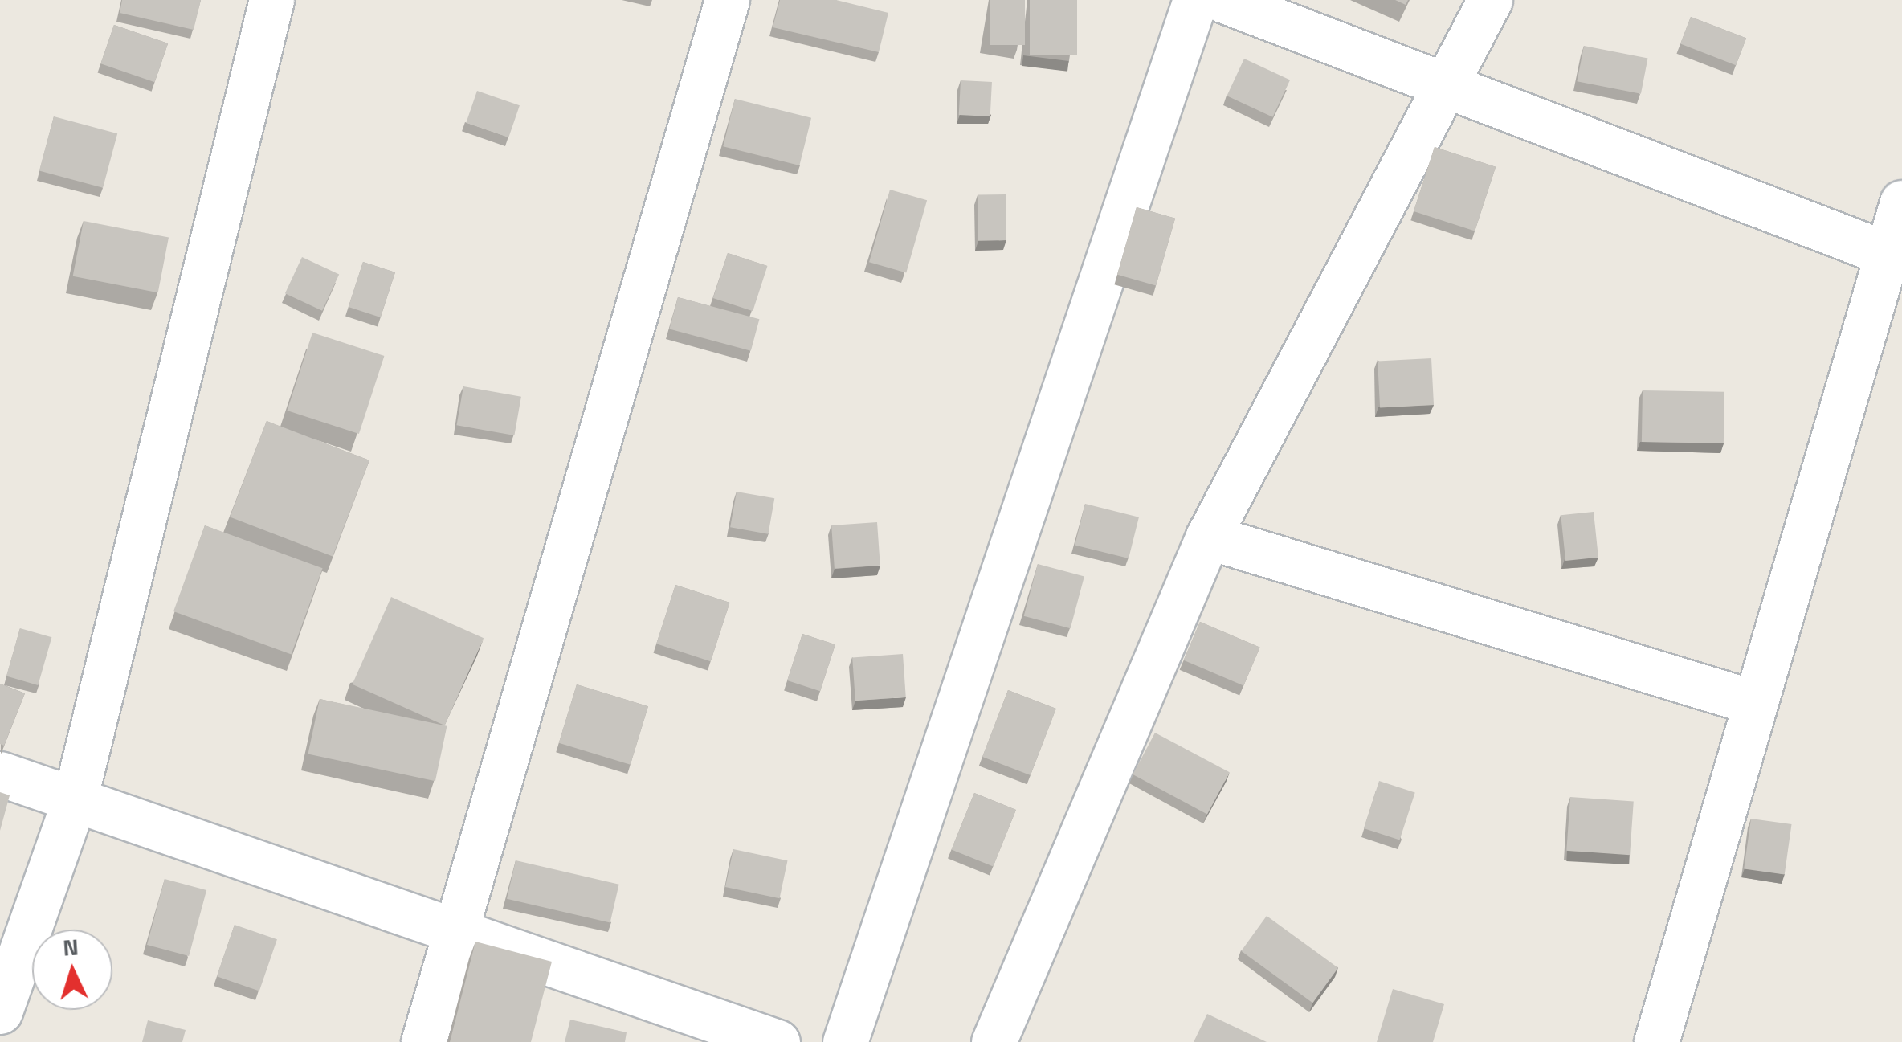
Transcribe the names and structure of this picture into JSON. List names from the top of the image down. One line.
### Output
{"north":"top"}
